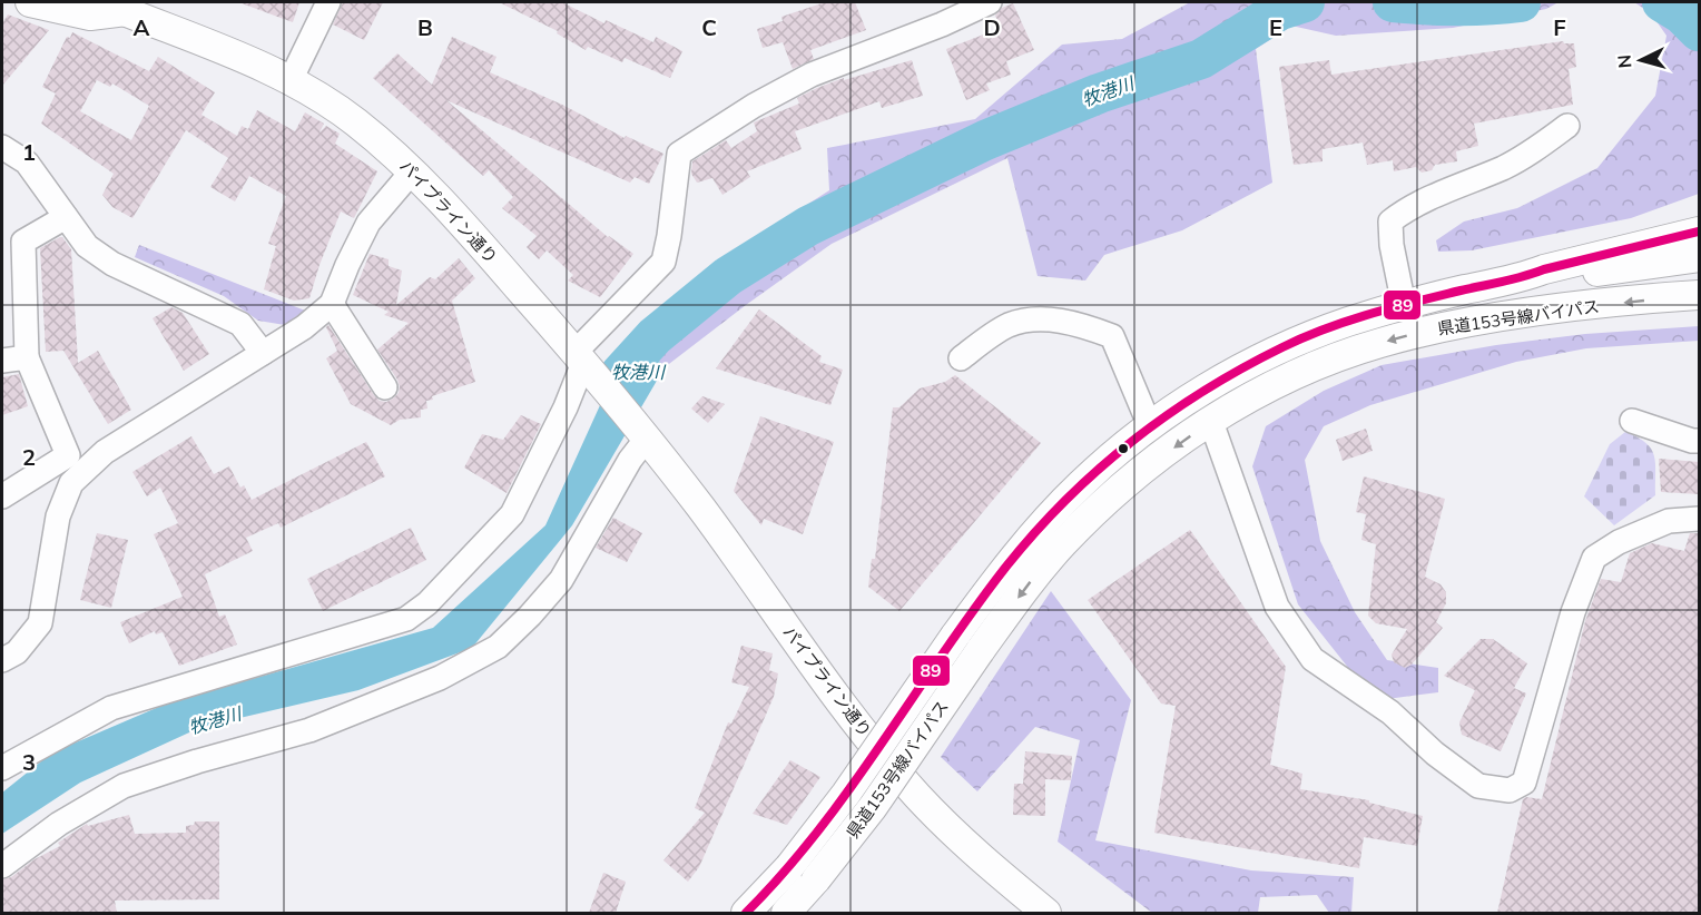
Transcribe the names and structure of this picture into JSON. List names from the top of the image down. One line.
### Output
{"streets":{"main road":["パイプライン通り","県道153号線バイパス"]},"water":["牧港川"],"lines":["transit line 89"],"north":"left","grid":{"columns":["A","B","C","D","E","F"],"rows":["1","2","3"]}}
